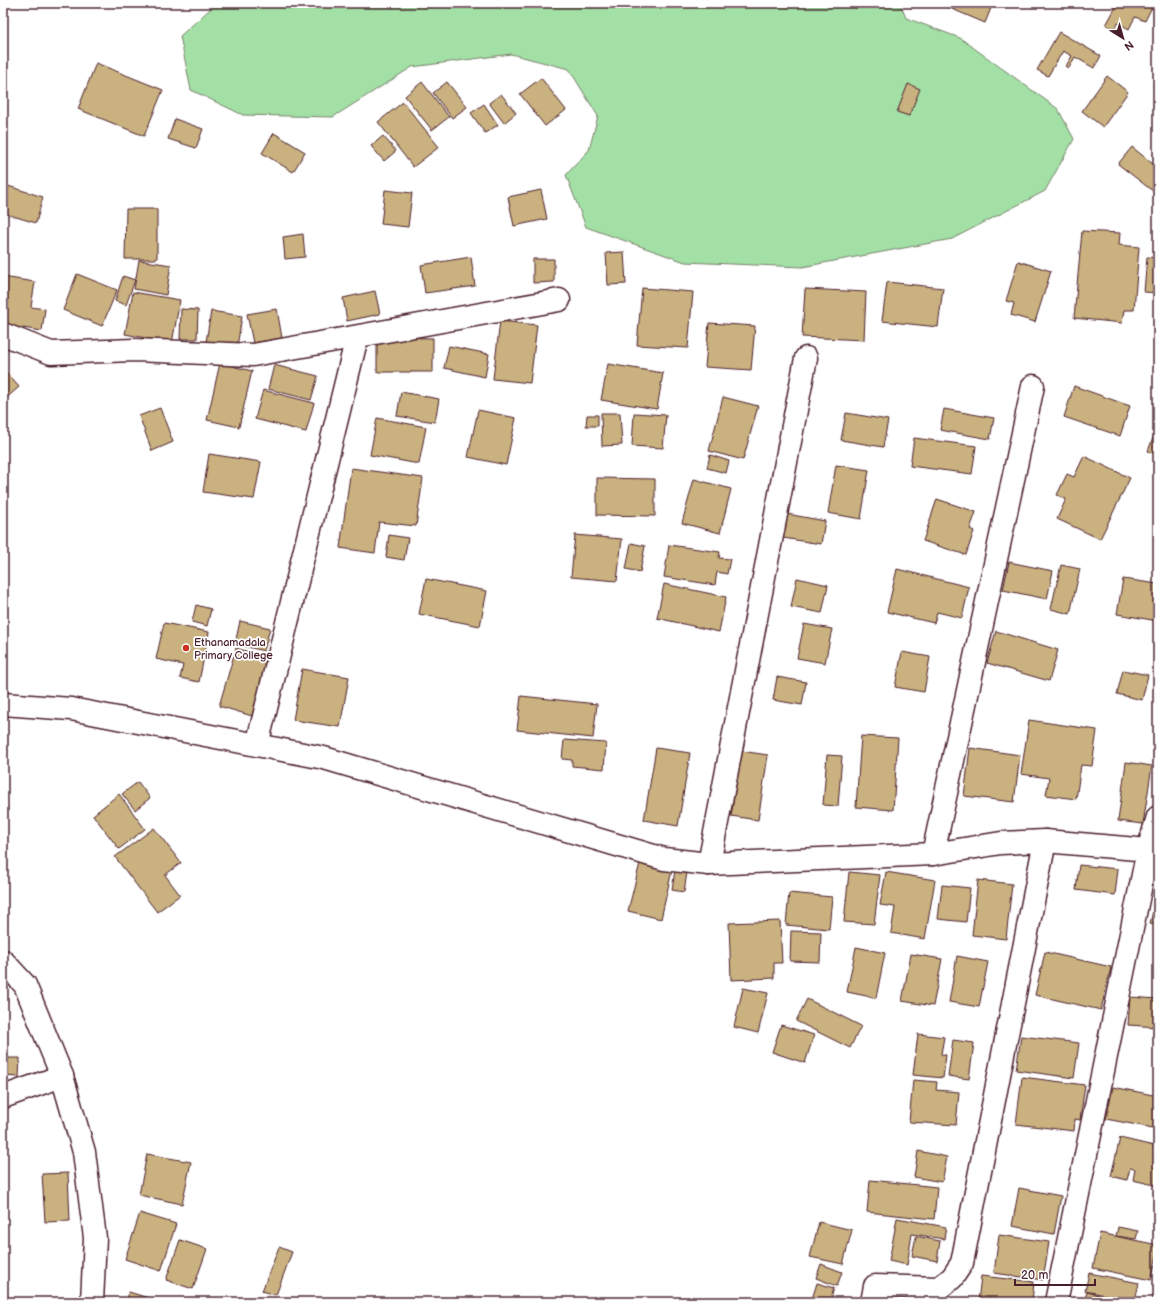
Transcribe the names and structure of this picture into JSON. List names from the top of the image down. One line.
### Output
{"places":["Ethanamadala Primary College"],"scale_bar":"20 m","north":"bottom right"}
